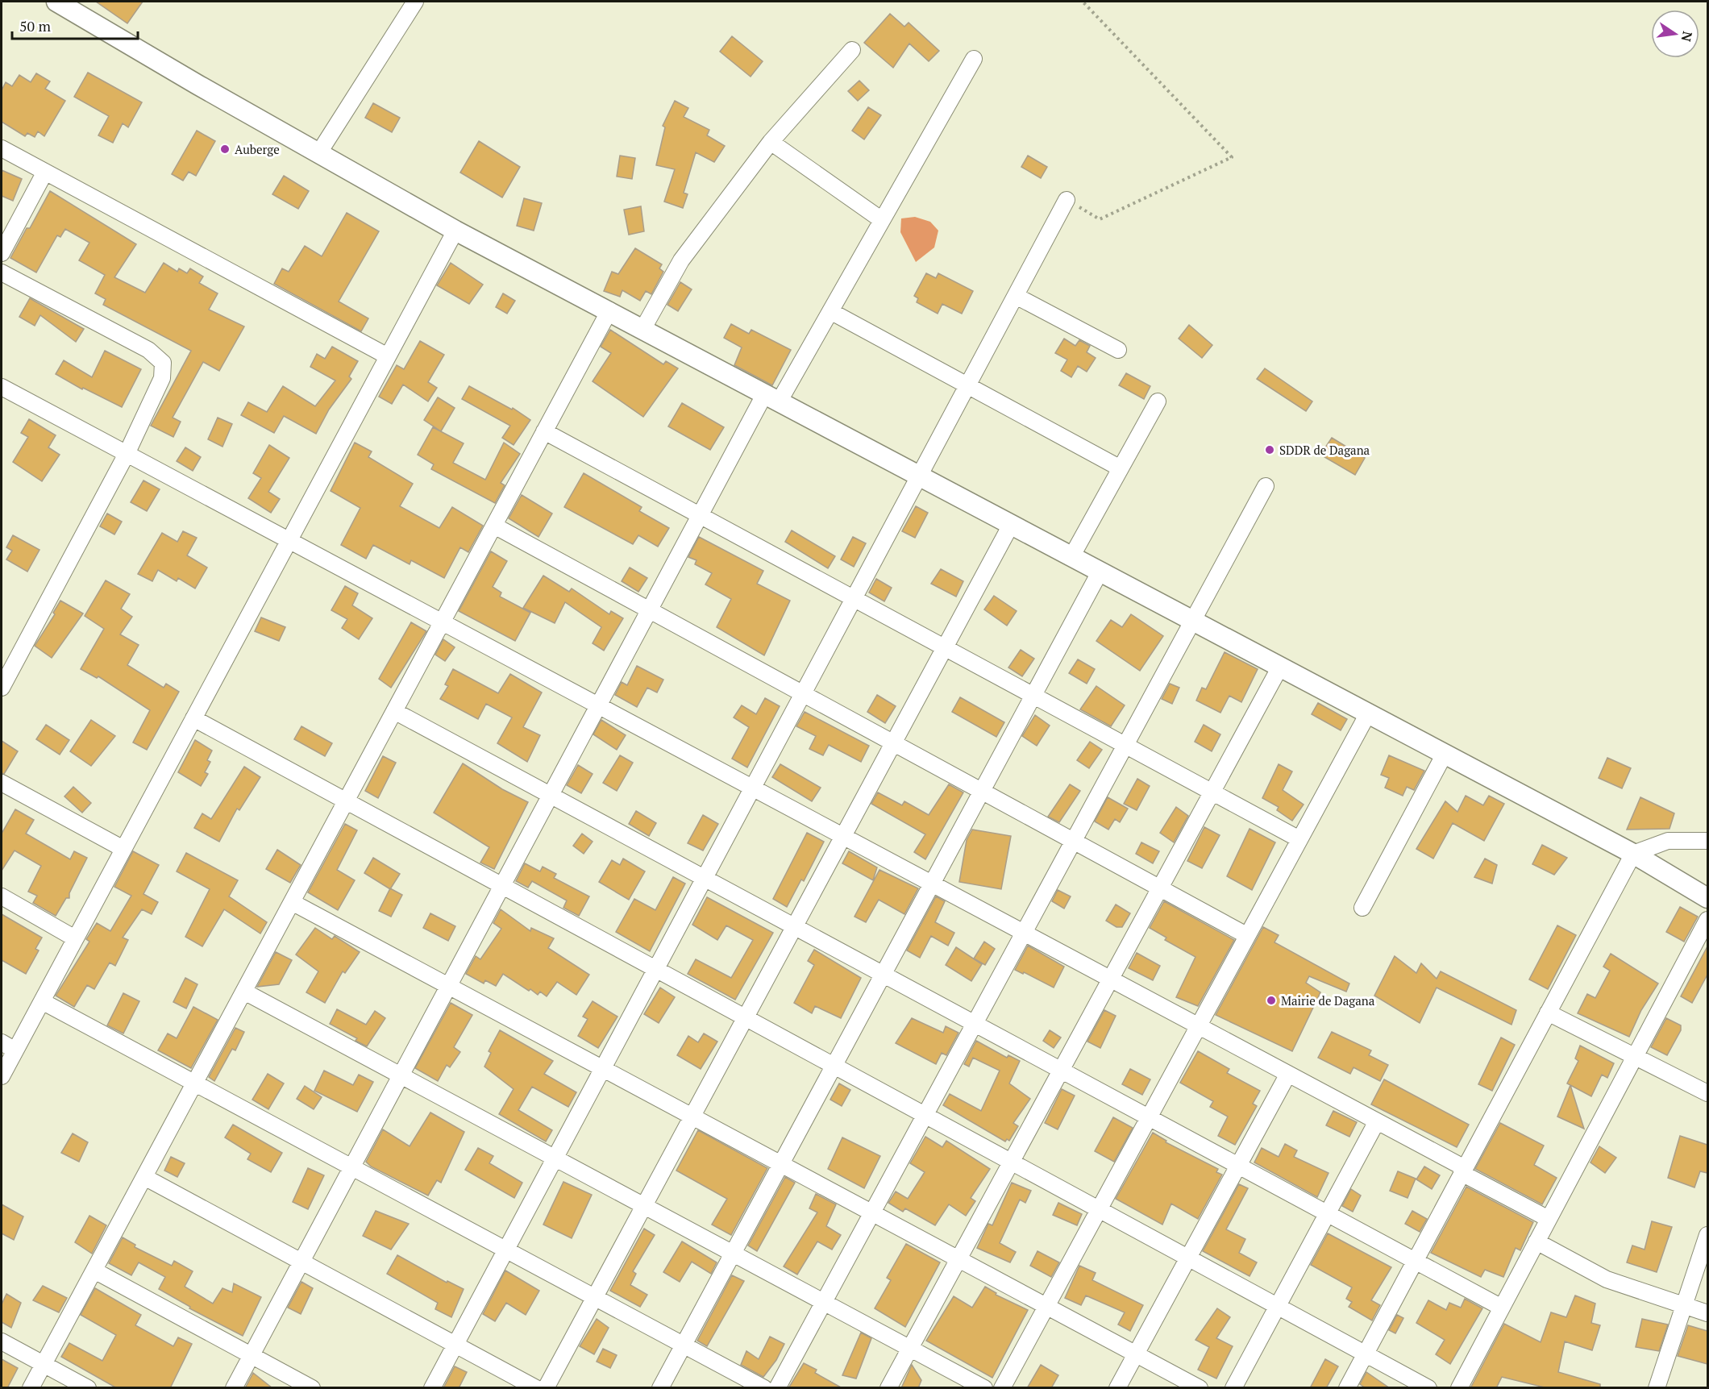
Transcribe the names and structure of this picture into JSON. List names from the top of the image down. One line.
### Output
{"places":["Auberge","SDDR de Dagana","Mairie de Dagana"],"scale_bar":"50 m","north":"right"}
